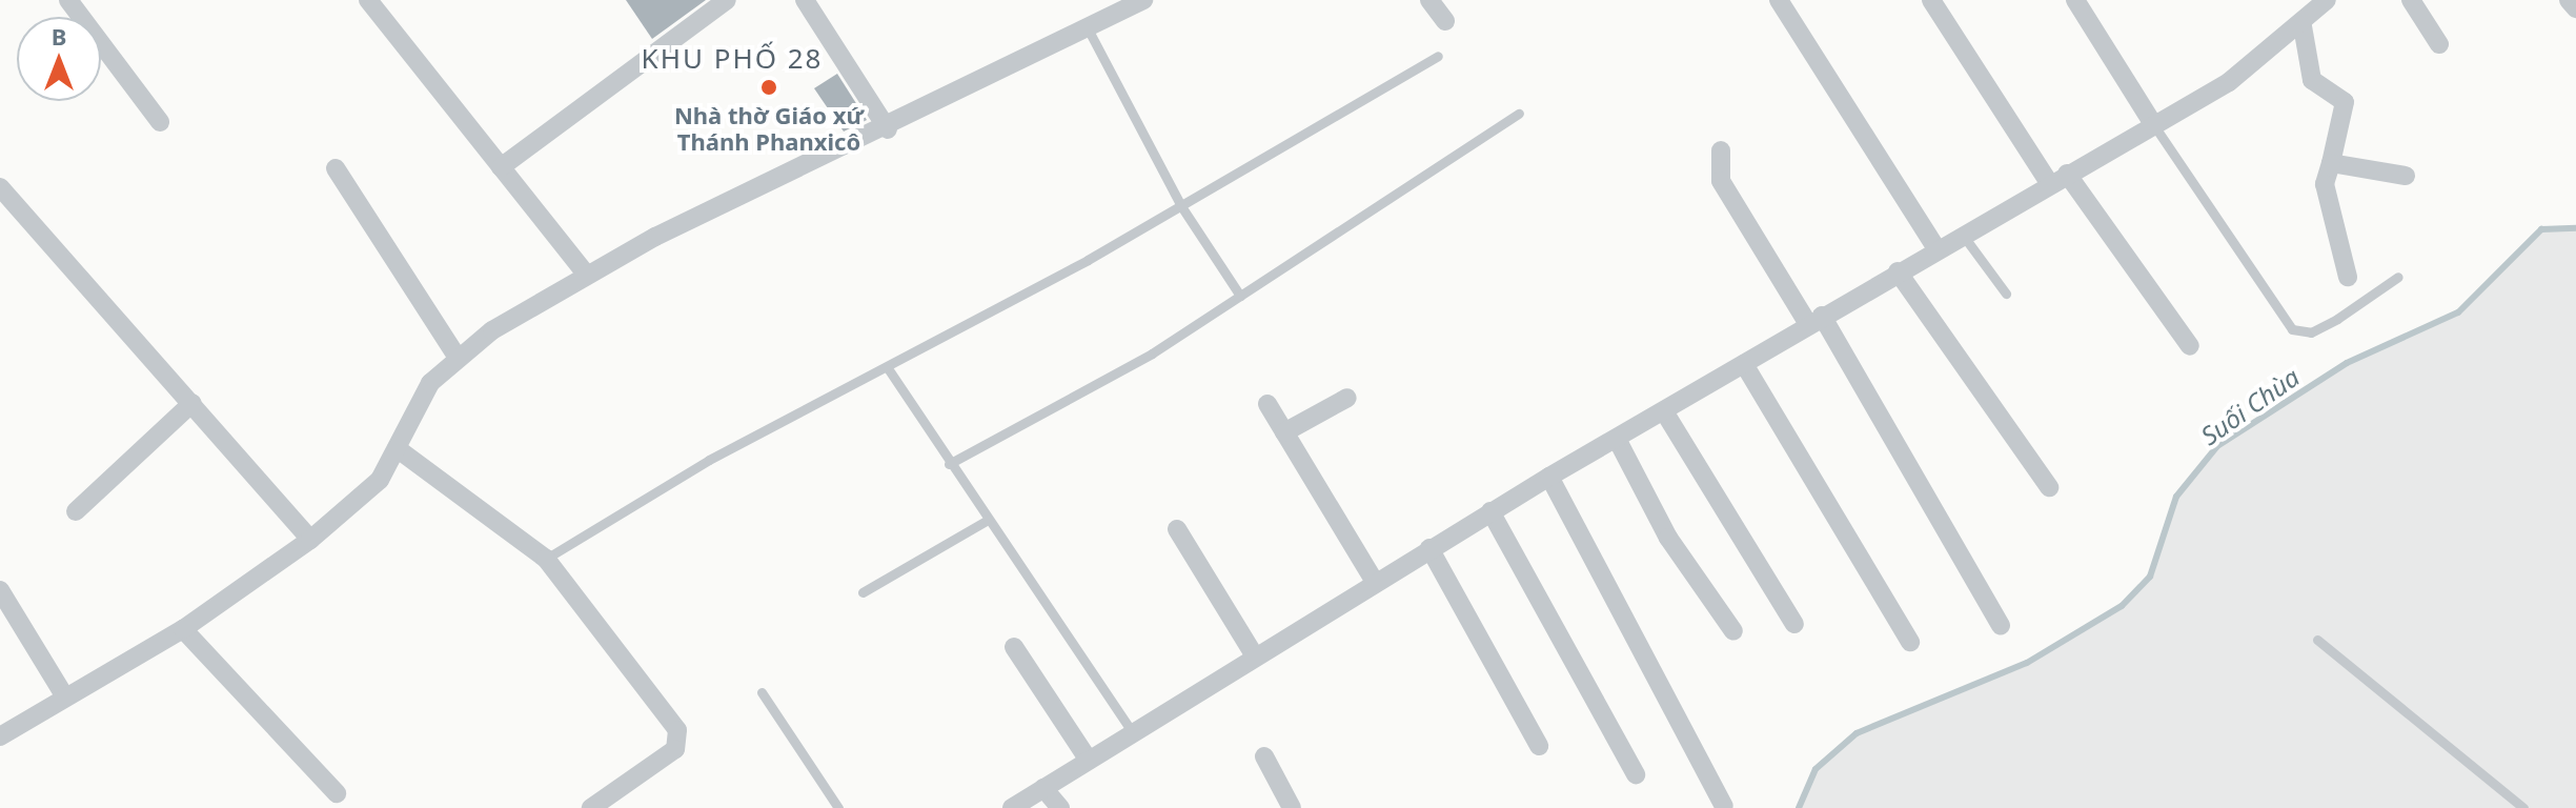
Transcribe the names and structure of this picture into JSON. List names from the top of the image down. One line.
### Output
{"districts":["KHU PHỐ 28"],"water":["Suối Chùa"],"places":["Nhà thờ Giáo xứ Thánh Phanxicô"],"north":"top"}
